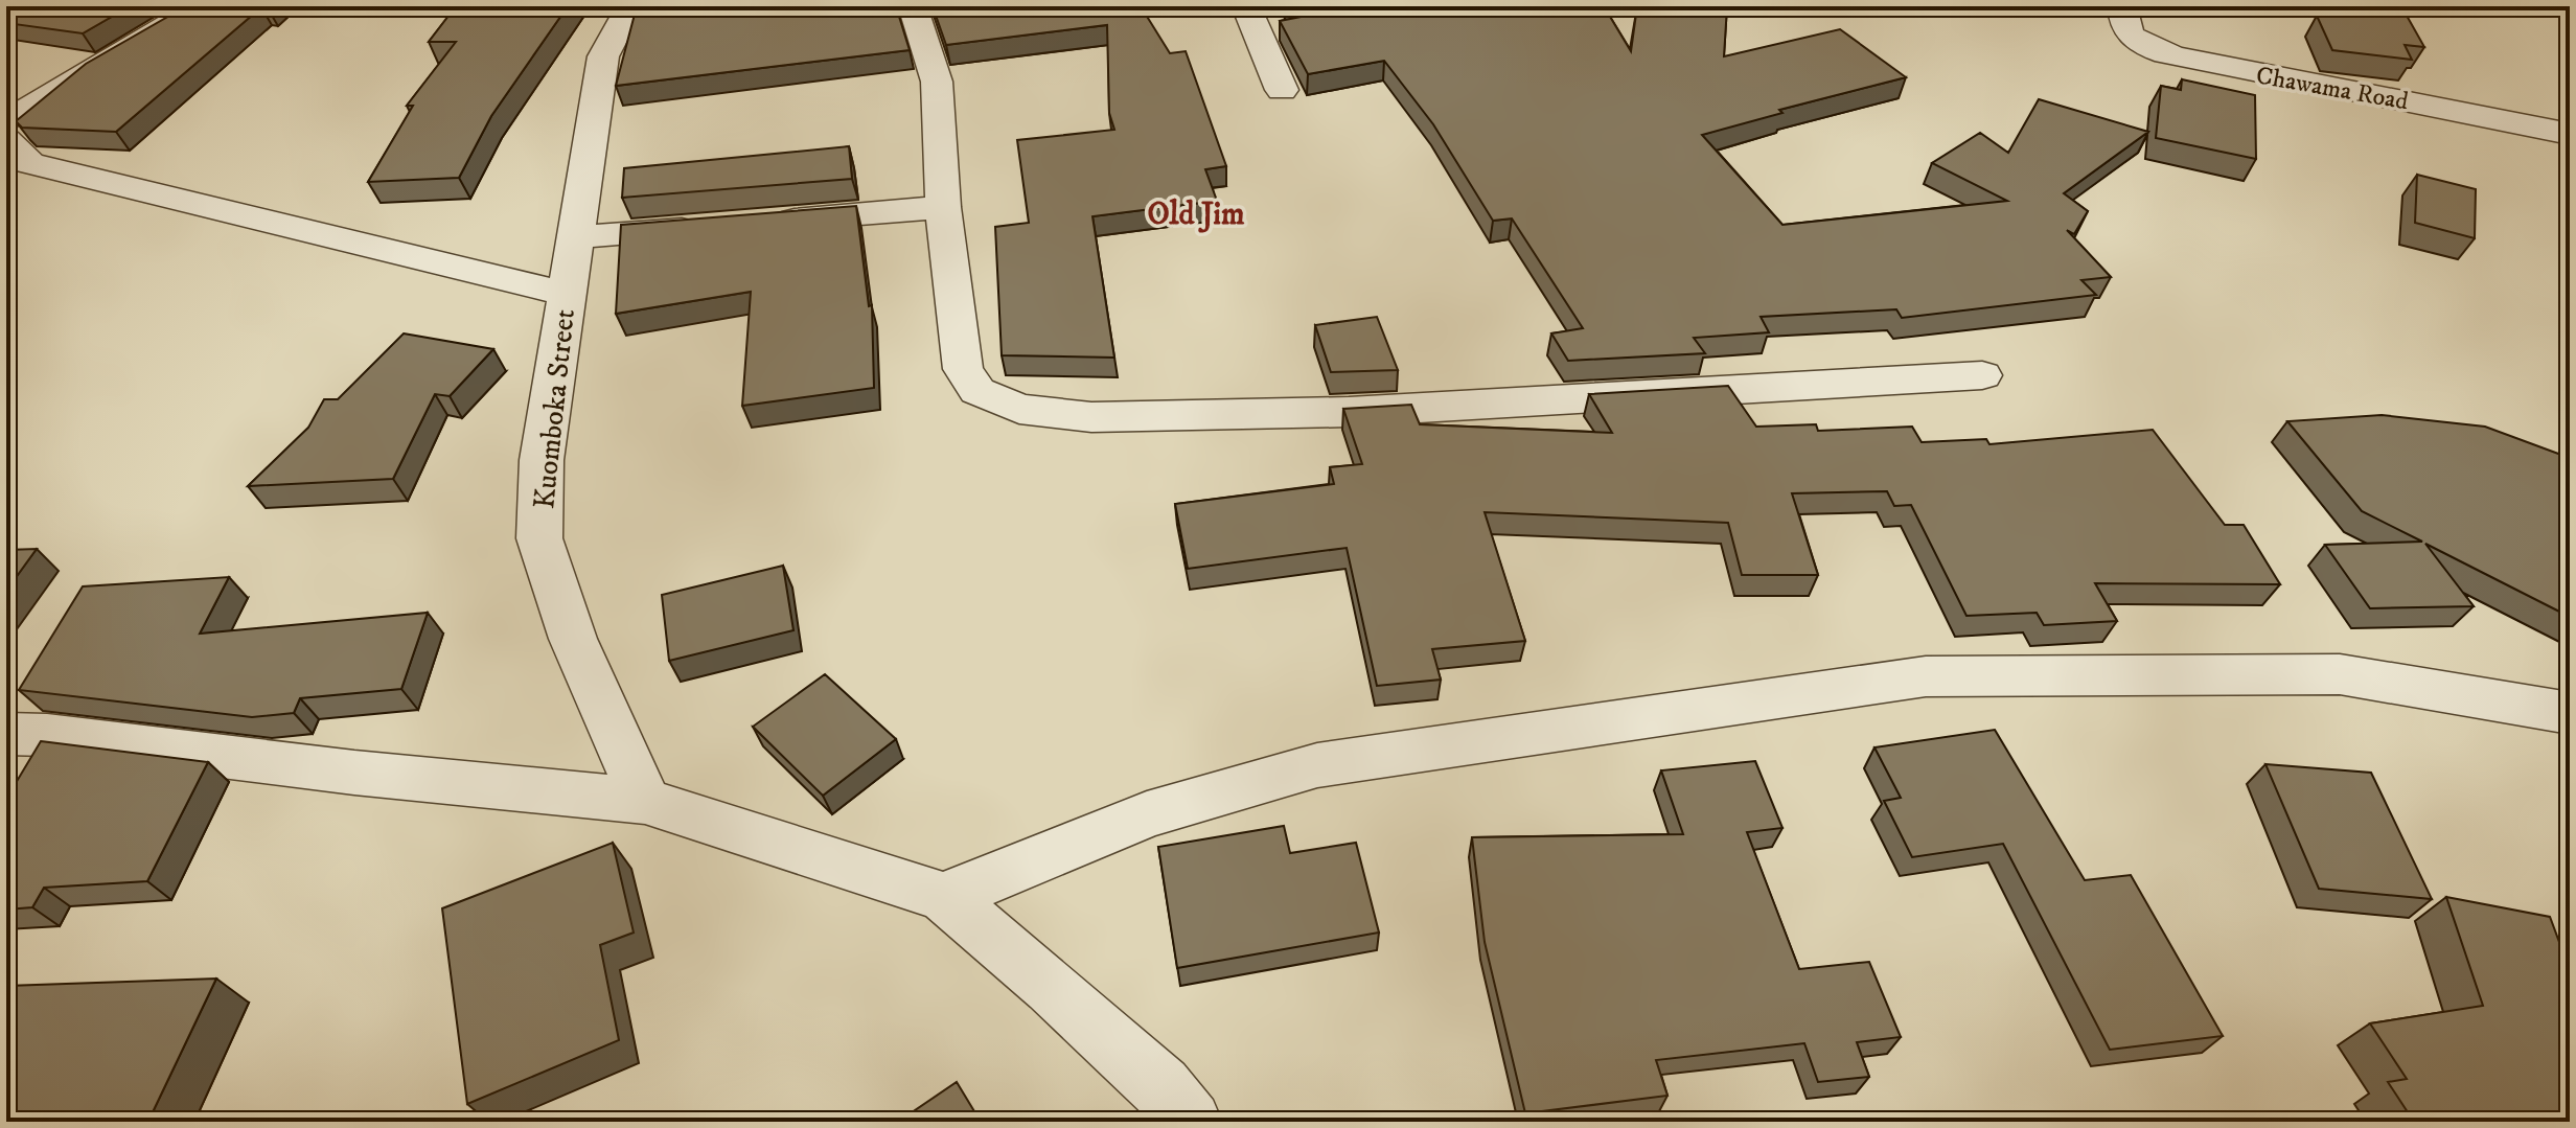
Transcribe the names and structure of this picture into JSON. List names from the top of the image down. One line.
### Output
{"streets":{"street":["Chawama Road","Kuomboka Street"]},"districts":["Old Jim"]}
